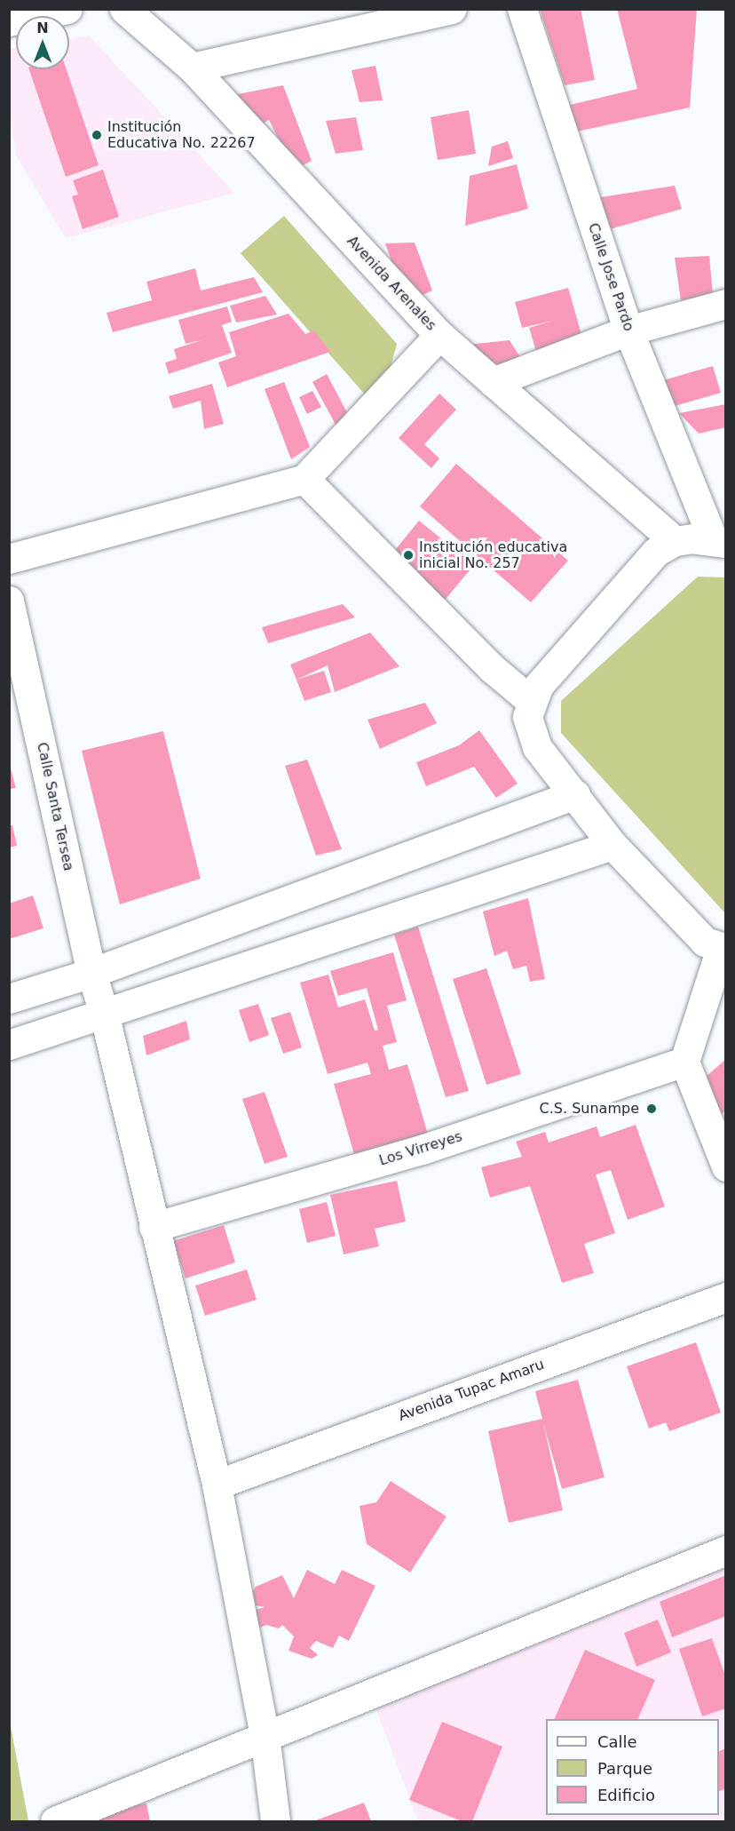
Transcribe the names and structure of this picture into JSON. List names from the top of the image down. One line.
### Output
{"streets":{"street":["Calle Jose Pardo","Avenida Arenales","Calle Santa Tersea","Los Virreyes","Avenida Tupac Amaru"]},"crossings":[["Calle Santa Tersea","Los Virreyes"],["Calle Santa Tersea","Avenida Tupac Amaru"]],"places":["Institución Educativa No. 22267","Institución educativa inicial No. 257","C.S. Sunampe"],"legend":["Calle","Parque","Edificio"],"north":"top"}
